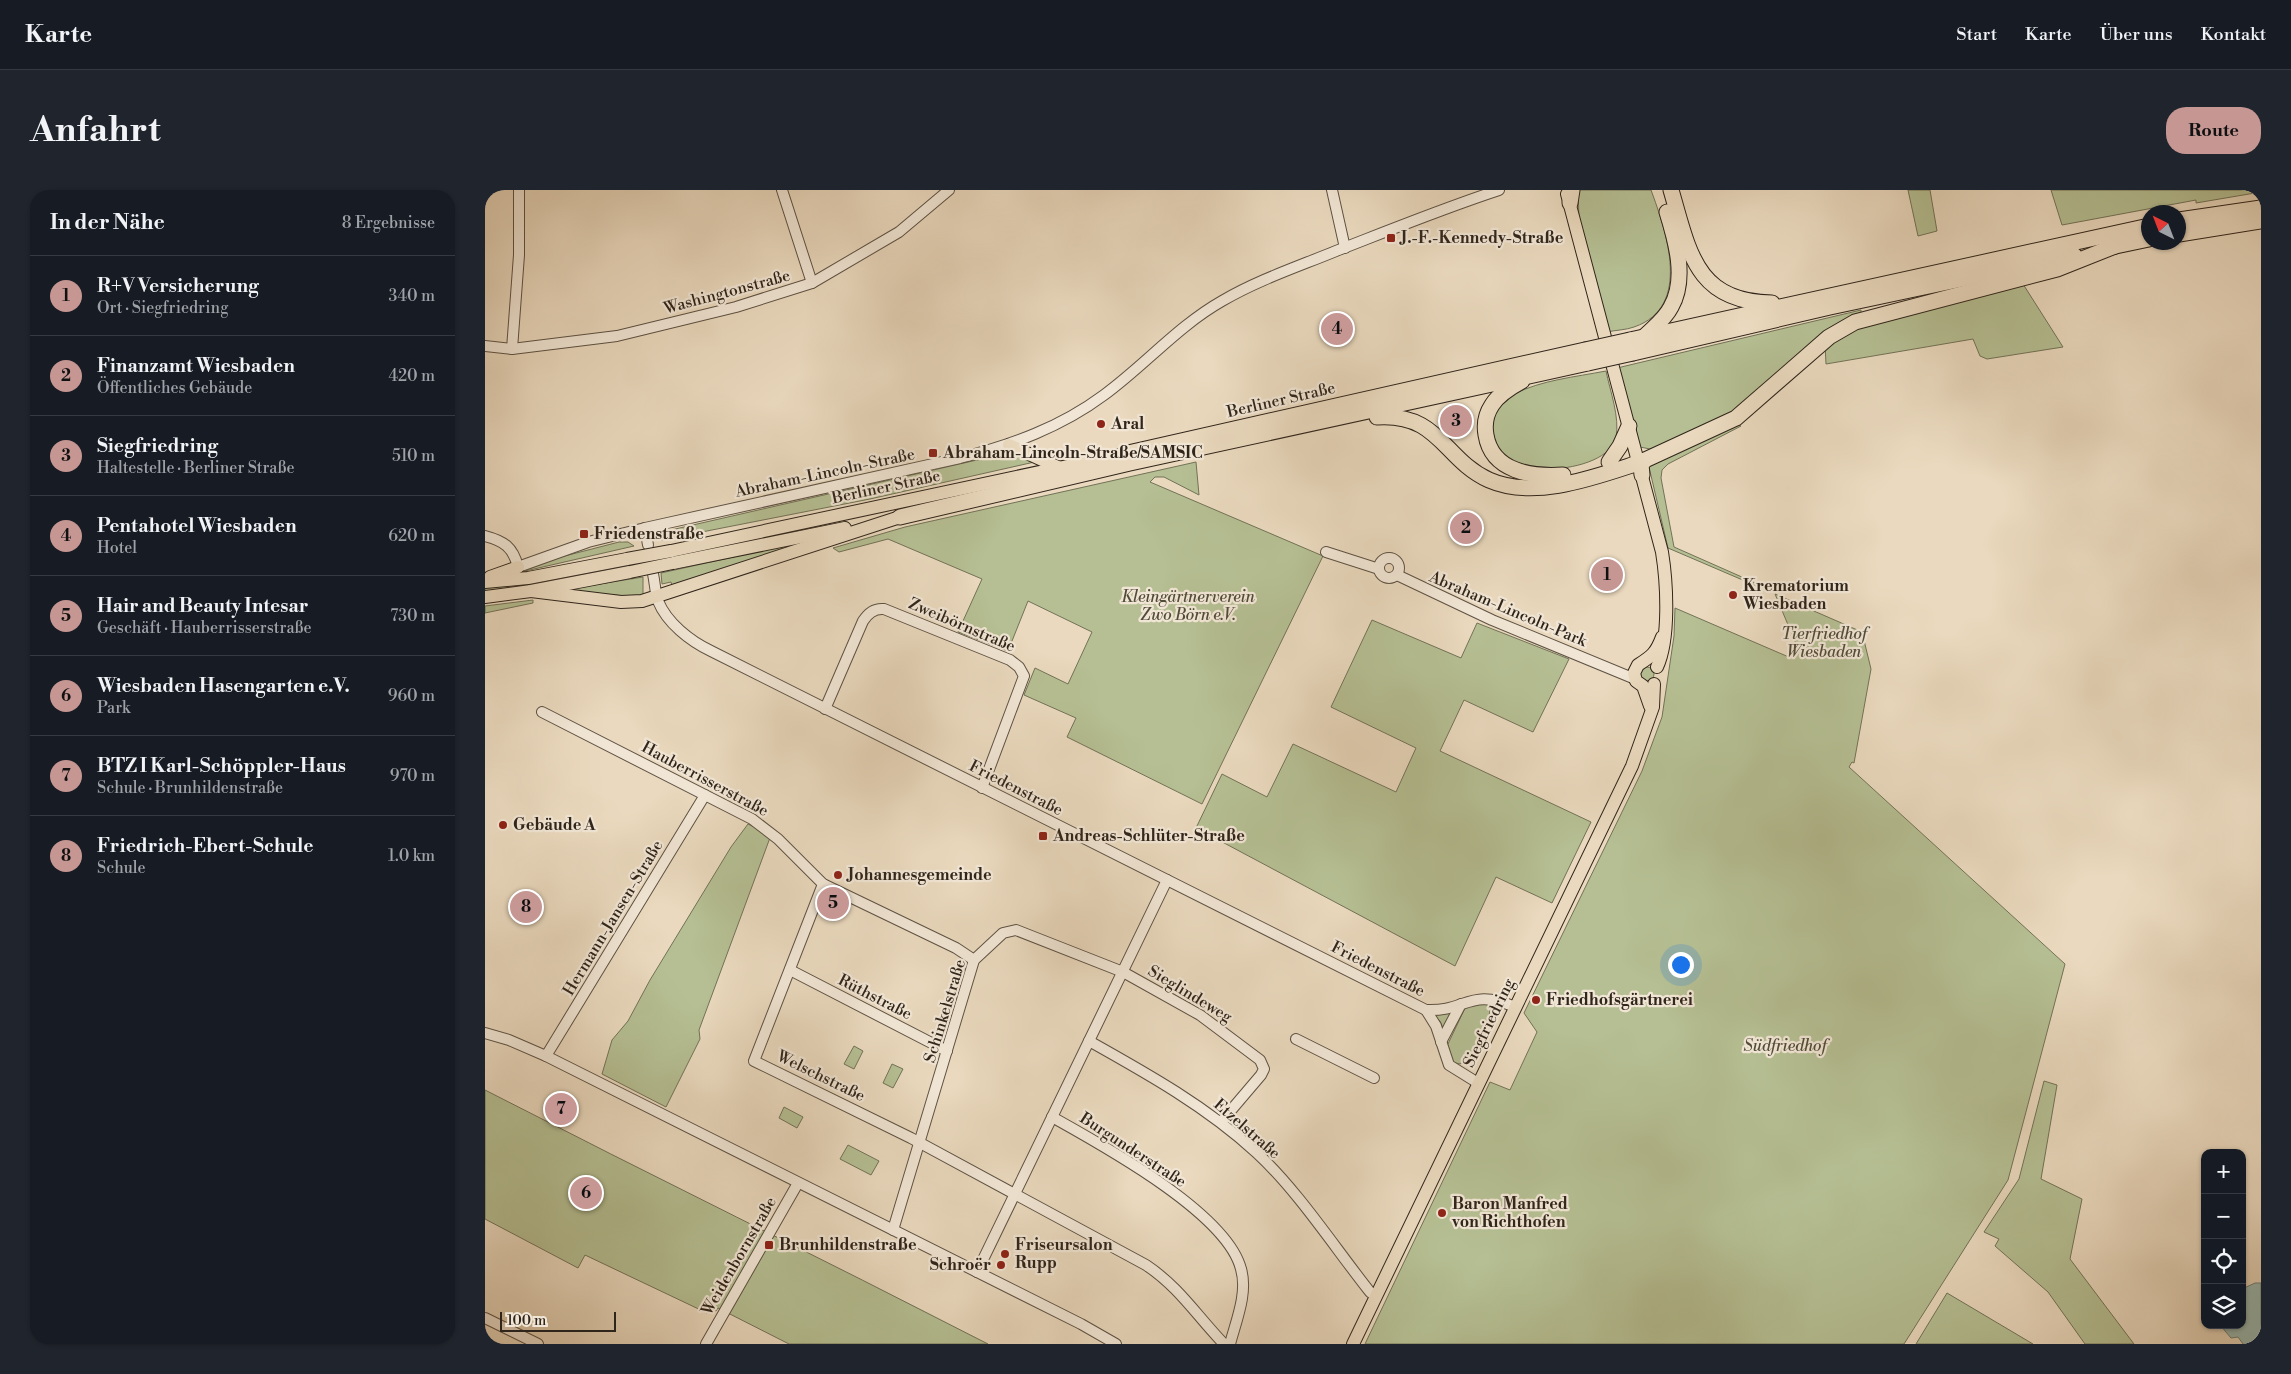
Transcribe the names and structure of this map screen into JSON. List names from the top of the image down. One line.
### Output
{"streets":{"highway":["Berliner Straße"],"main road":["Siegfriedring"],"street":["Washingtonstraße","Abraham-Lincoln-Straße","Abraham-Lincoln-Park","Zweibörnstraße","Hauberrisserstraße","Friedenstraße","Hermann-Jansen-Straße","Sieglindeweg","Rüthstraße","Schinkelstraße","Welschstraße","Etzelstraße","Burgunderstraße","Weidenbornstraße"]},"crossings":[["Abraham-Lincoln-Park","Siegfriedring"],["Zweibörnstraße","Friedenstraße"],["Hauberrisserstraße","Hermann-Jansen-Straße"],["Hauberrisserstraße","Schinkelstraße"],["Hauberrisserstraße","Welschstraße"],["Friedenstraße","Siegfriedring"],["Sieglindeweg","Schinkelstraße"],["Sieglindeweg","Etzelstraße"],["Rüthstraße","Schinkelstraße"],["Rüthstraße","Welschstraße"],["Schinkelstraße","Welschstraße"],["Siegfriedring","Etzelstraße"]],"parks":["Kleingärtnerverein Zwo Börn e.V.","Tierfriedhof Wiesbaden","Südfriedhof"],"places":{"transit":["J.-F.-Kennedy-Straße","Abraham-Lincoln-Straße/SAMSIC","Friedenstraße","Andreas-Schlüter-Straße","Brunhildenstraße"],"other":["Aral","Krematorium Wiesbaden","Gebäude A","Johannesgemeinde","Friedhofsgärtnerei","Baron Manfred von Richthofen","Friseursalon Rupp","Schroër"]},"scale_bar":"100 m","north":"top left","page":{"header":"Karte","nav":["Start","Karte","Über uns","Kontakt"],"buttons":"Route","title":"Anfahrt","heading":["In der Nähe","8 Ergebnisse"],"list":[{"mark":"1","name":"R+V Versicherung","note":"Ort · Siegfriedring","value":"340 m"},{"mark":"2","name":"Finanzamt Wiesbaden","note":"Öffentliches Gebäude","value":"420 m"},{"mark":"3","name":"Siegfriedring","note":"Haltestelle · Berliner Straße","value":"510 m"},{"mark":"4","name":"Pentahotel Wiesbaden","note":"Hotel","value":"620 m"},{"mark":"5","name":"Hair and Beauty Intesar","note":"Geschäft · Hauberrisserstraße","value":"730 m"},{"mark":"6","name":"Wiesbaden Hasengarten e.V.","note":"Park","value":"960 m"},{"mark":"7","name":"BTZ I Karl-Schöppler-Haus","note":"Schule · Brunhildenstraße","value":"970 m"},{"mark":"8","name":"Friedrich-Ebert-Schule","note":"Schule","value":"1.0 km"}],"pins":["4","3","2","1","5","8","7","6"],"map_buttons":["+","−"],"scale":"100 m"}}
